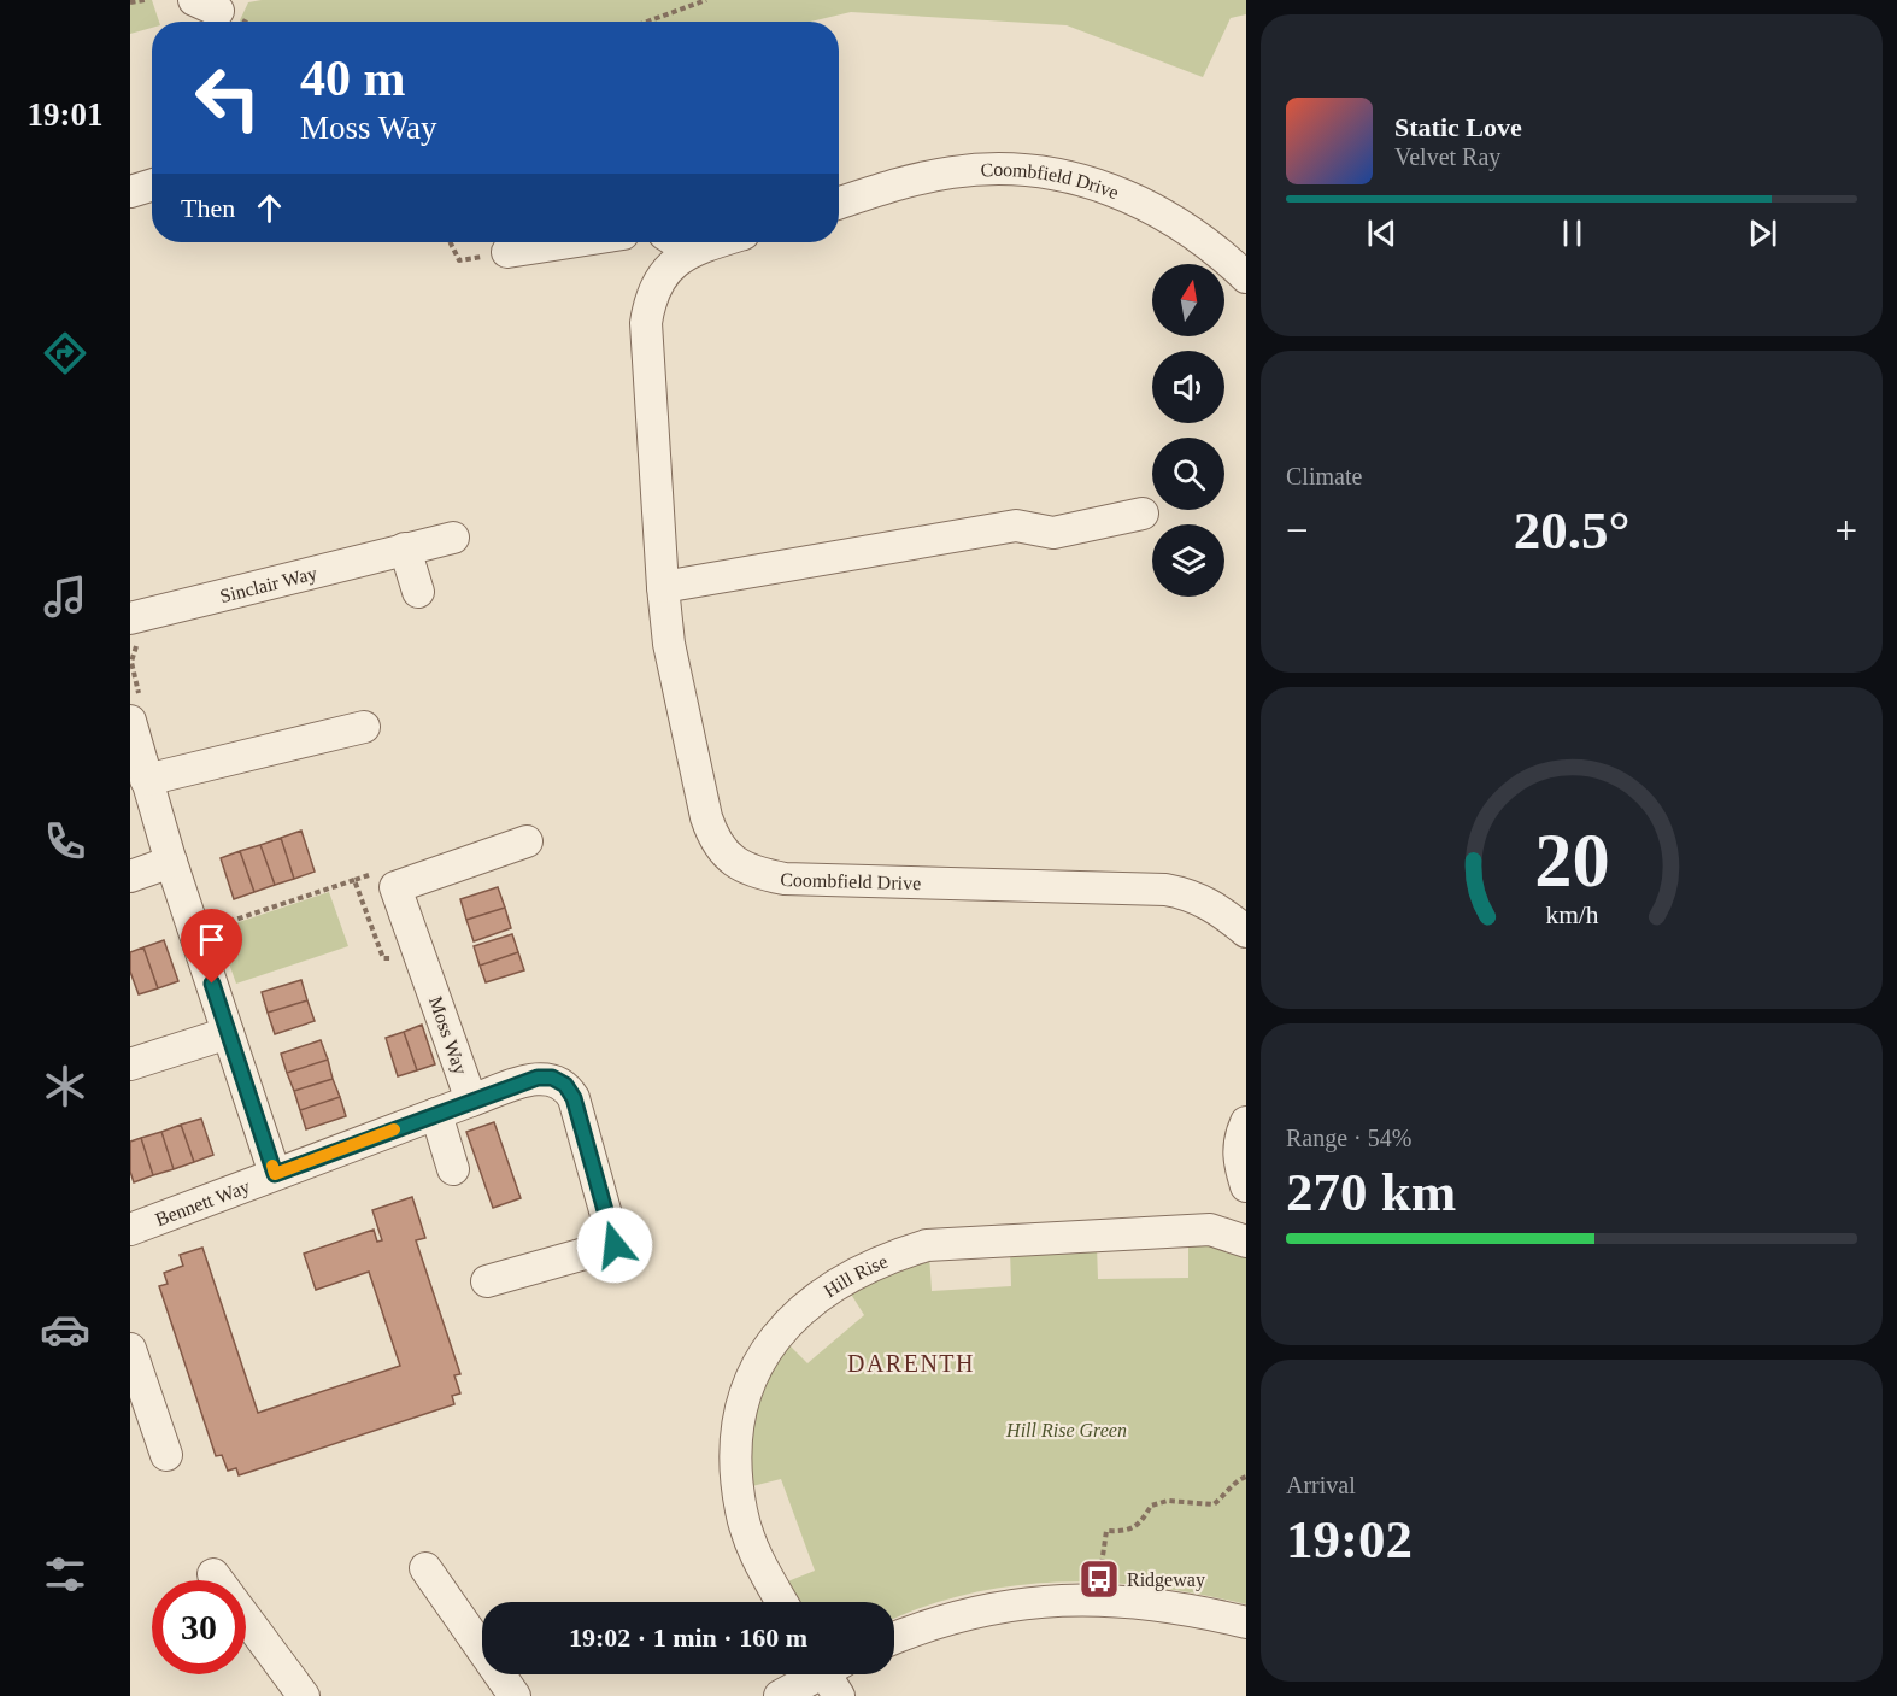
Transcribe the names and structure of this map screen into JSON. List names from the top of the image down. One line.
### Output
{"streets":{"street":["Coombfield Drive","Sinclair Way","Moss Way","Bennett Way","Hill Rise"]},"crossings":[["Moss Way","Bennett Way"]],"districts":["DARENTH"],"parks":["Hill Rise Green"],"places":{"bus stop":["Ridgeway"]},"north":"top","page":{"tabs":"19:01","turn":["40 m","Moss Way"],"song":["Static Love","Velvet Ray"],"then":"Then","tile":["Climate",["Range · 54%","270 km"],["Arrival","19:02"]],"heat":["−","20.5°","+"],"limit":"30","trip":"19:02 · 1 min · 160 m","gauge":["20","km/h"]}}
